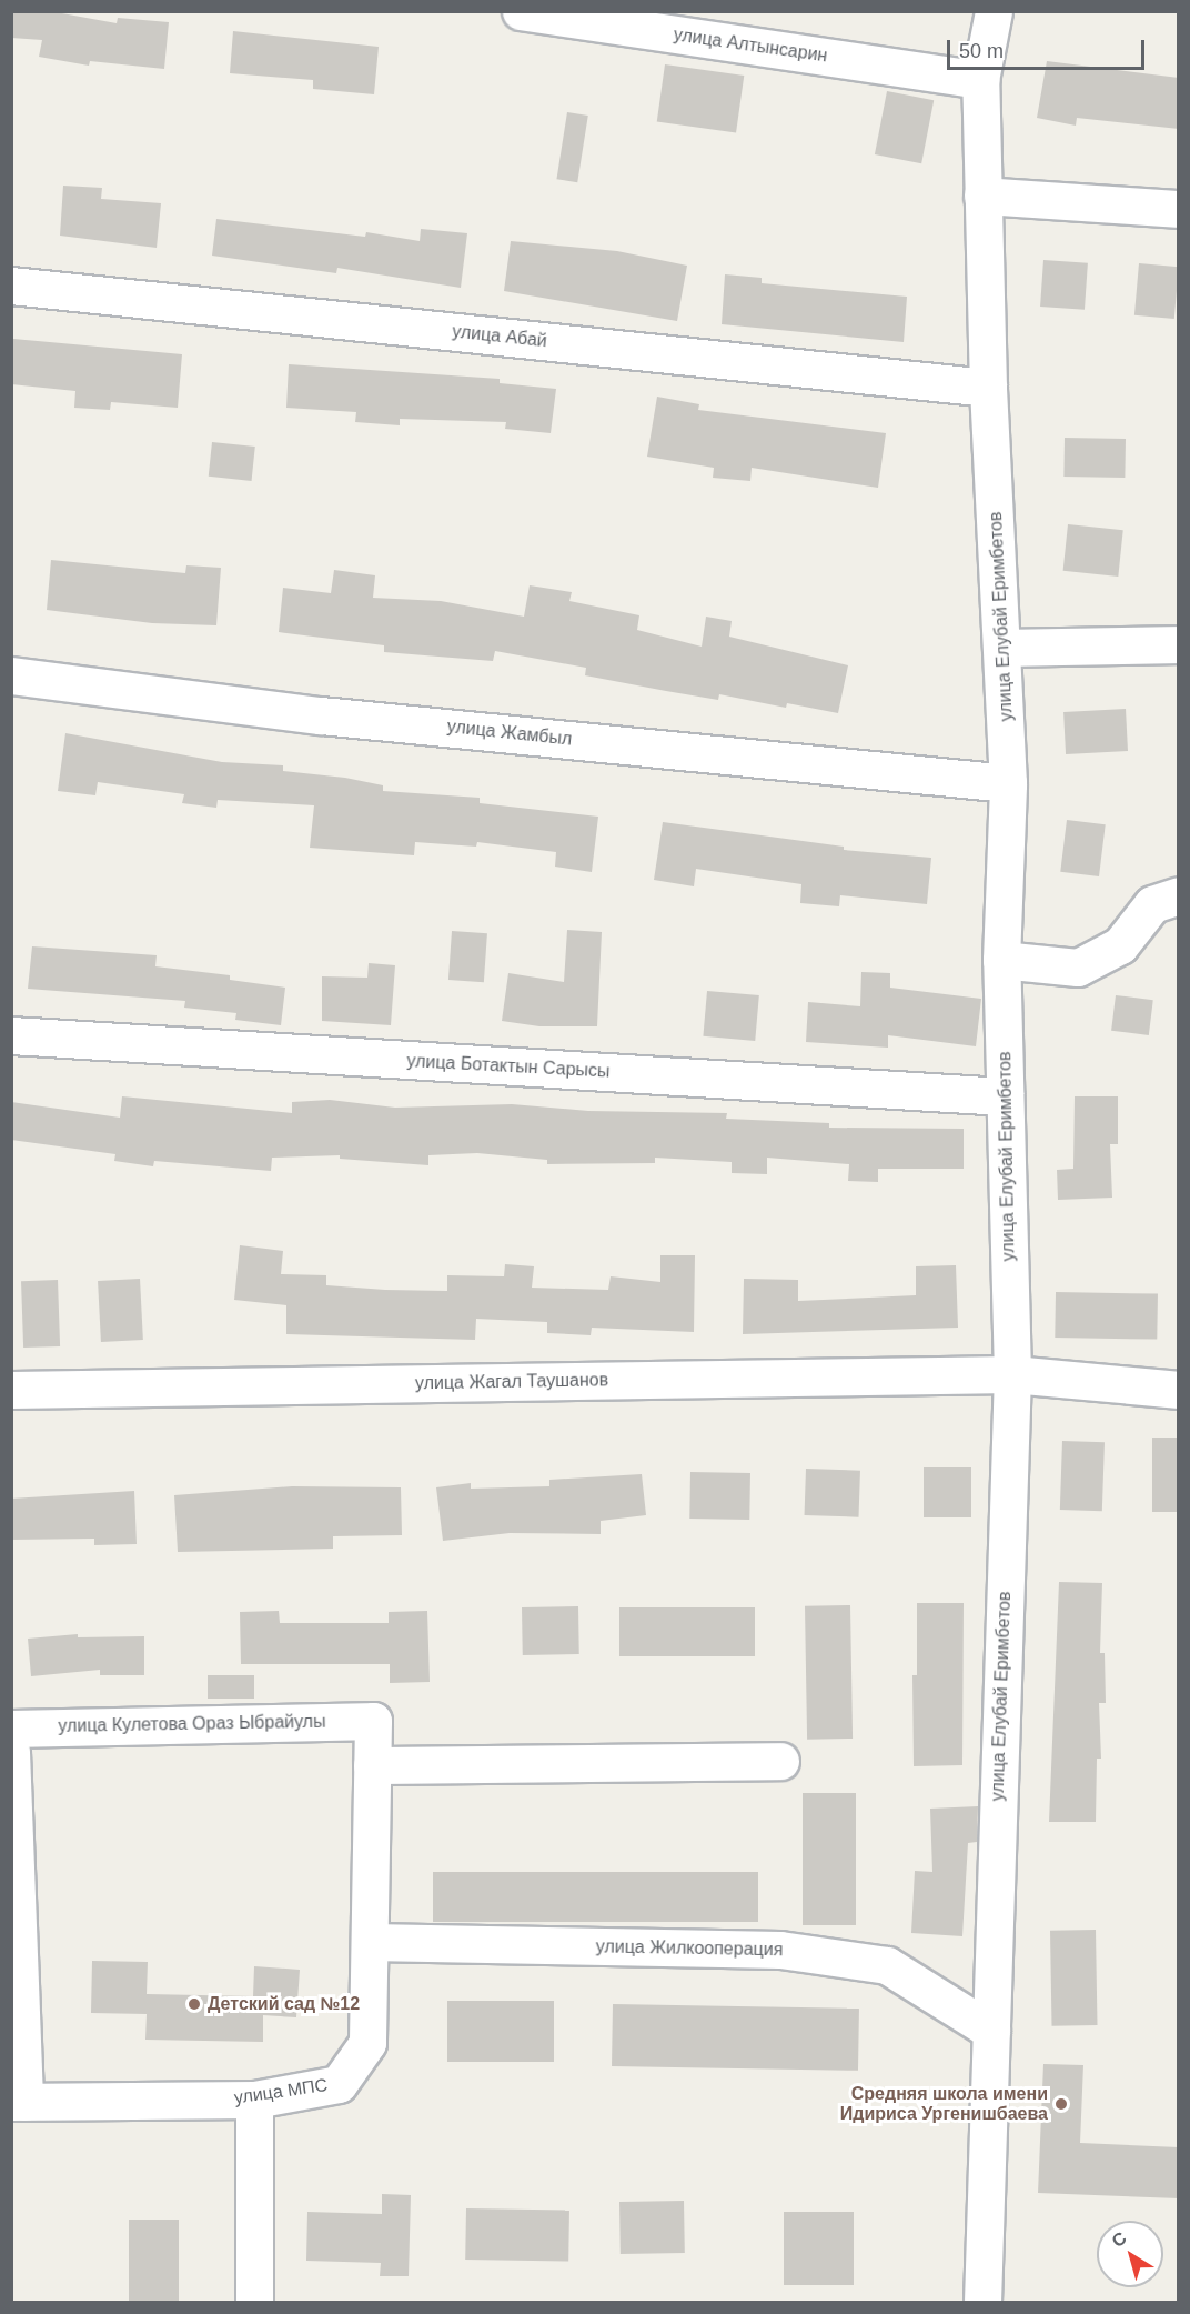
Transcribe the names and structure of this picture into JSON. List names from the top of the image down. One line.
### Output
{"streets":{"street":["улица Алтынсарин","улица Абай","улица Елубай Еримбетов","улица Жамбыл","улица Ботактын Сарысы","улица Жагал Таушанов","улица Кулетова Ораз Ыбрайулы","улица Жилкооперация","улица МПС"]},"crossings":[["улица Алтынсарин","улица Елубай Еримбетов"],["улица Абай","улица Елубай Еримбетов"],["улица Елубай Еримбетов","улица Жамбыл"],["улица Елубай Еримбетов","улица Ботактын Сарысы"],["улица Елубай Еримбетов","улица Жагал Таушанов"],["улица Елубай Еримбетов","улица Жилкооперация"],["улица Кулетова Ораз Ыбрайулы","улица МПС"],["улица Жилкооперация","улица МПС"]],"places":["Детский сад №12","Средняя школа имени Идириса Ургенишбаева"],"scale_bar":"50 m","north":"top left"}
